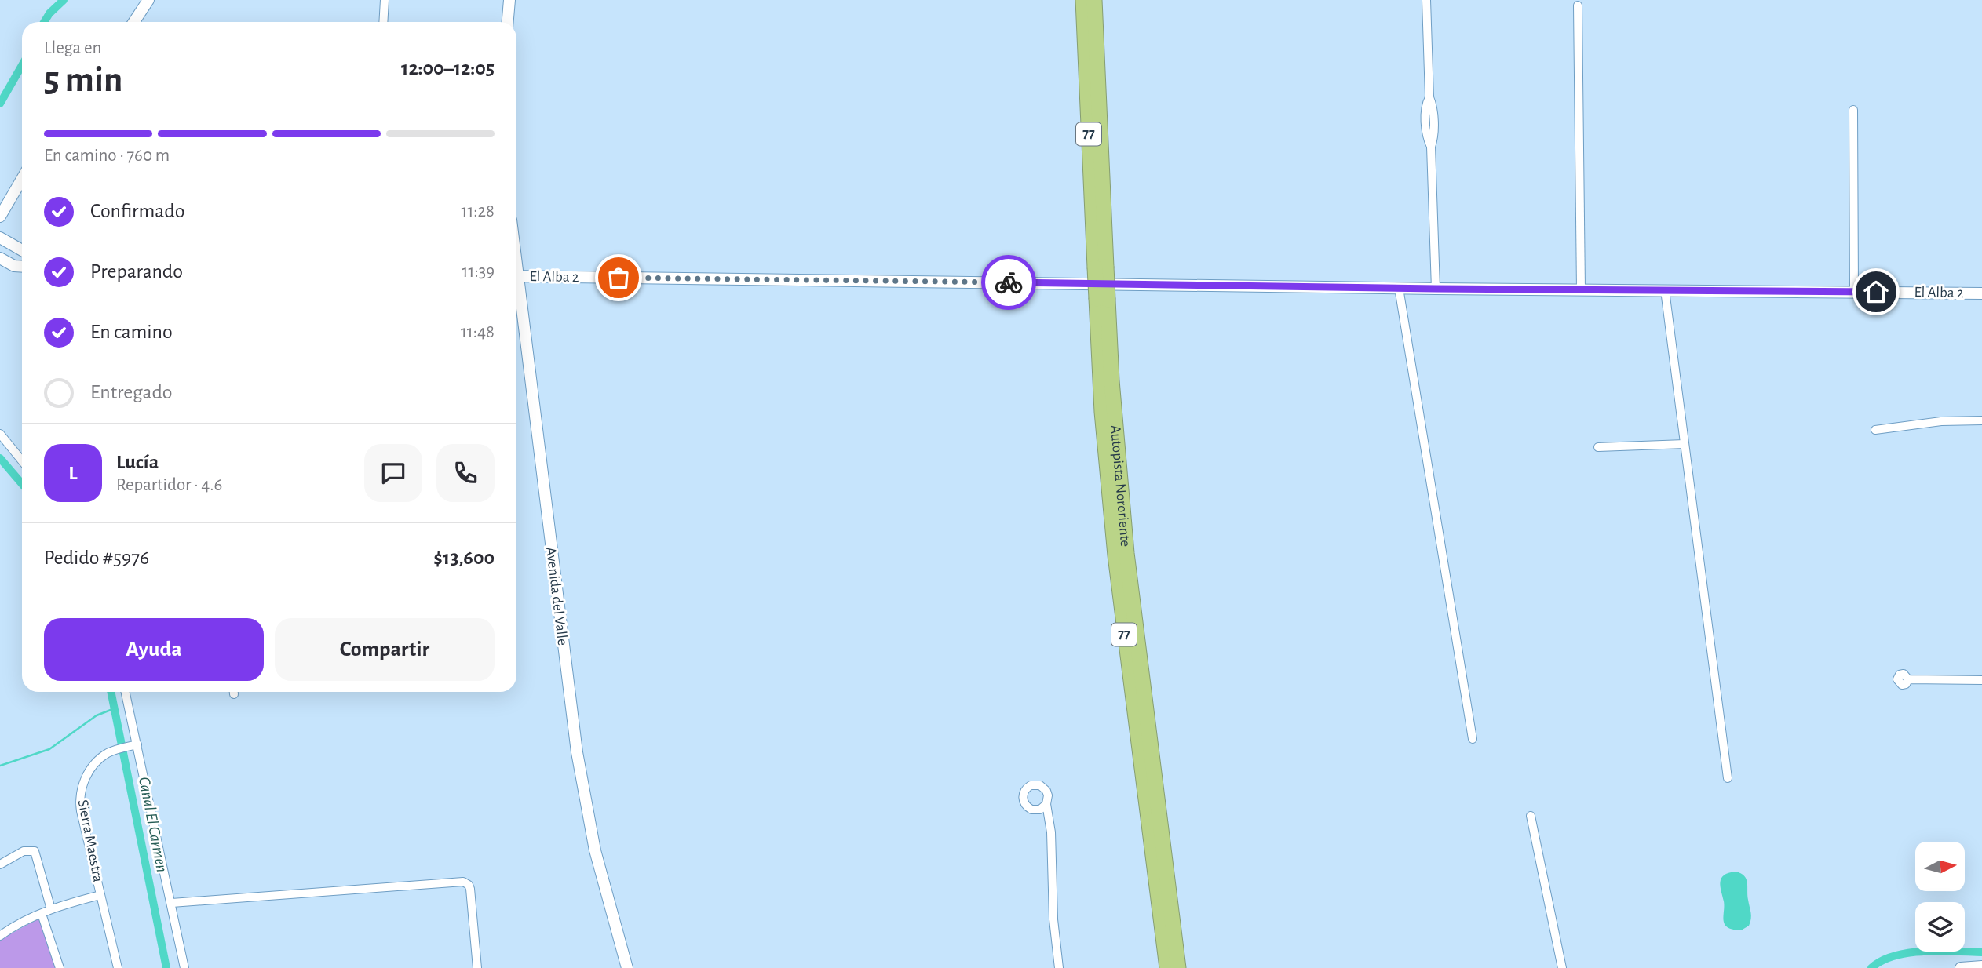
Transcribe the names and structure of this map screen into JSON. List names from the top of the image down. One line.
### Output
{"streets":{"highway":["77","Autopista Nororiente"],"street":["El Alba 2","Avenida del Valle","Sierra Maestra"]},"water":["Canal El Carmen"],"north":"right","page":{"heading":["5 min","Llega en","12:00–12:05"],"panel":["Lucía","Repartidor · 4.6","Pedido #5976","$13,600"],"bar":"En camino · 760 m","list":[["Confirmado","11:28"],["Preparando","11:39"],["En camino","11:48"],"Entregado"],"round":"L","buttons":["Ayuda","Compartir"]}}
